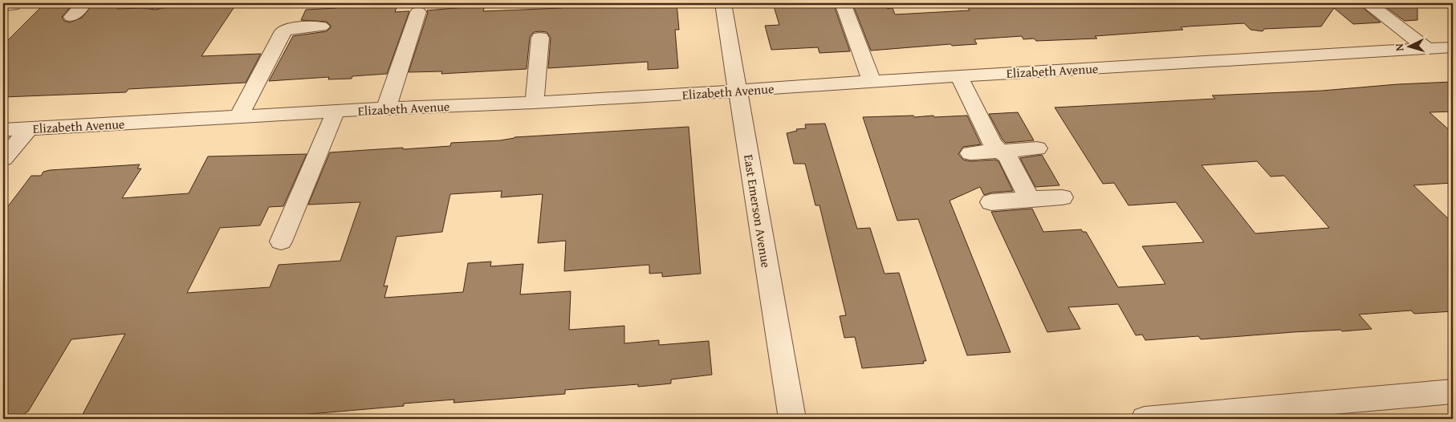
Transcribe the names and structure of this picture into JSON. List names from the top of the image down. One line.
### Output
{"streets":{"street":["Elizabeth Avenue","East Emerson Avenue"]},"crossings":[["Elizabeth Avenue","East Emerson Avenue"]],"north":"left"}
